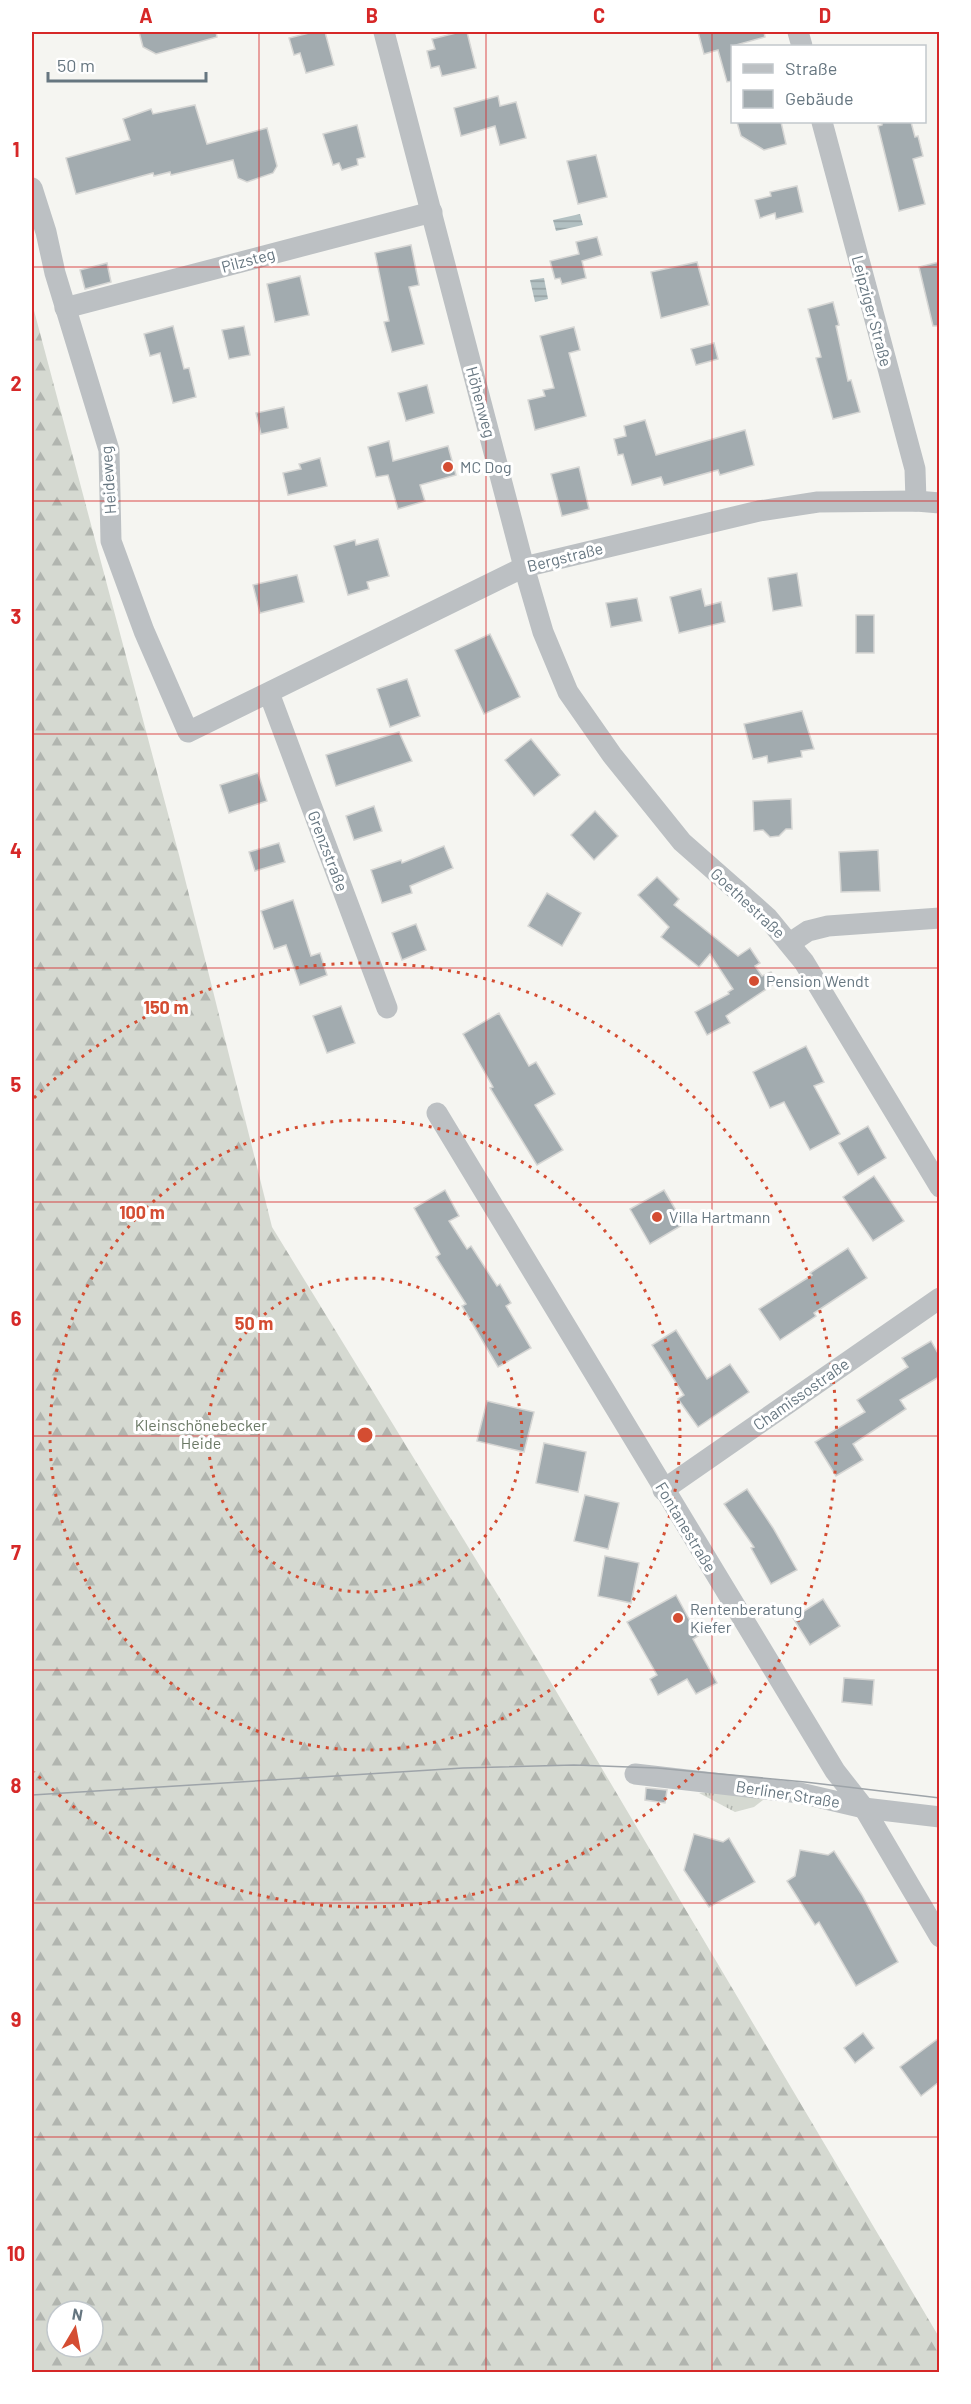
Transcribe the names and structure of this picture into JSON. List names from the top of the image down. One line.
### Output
{"streets":{"street":["Pilzsteg","Leipziger Straße","Höhenweg","Heideweg","Bergstraße","Grenzstraße","Goethestraße","Chamissostraße","Fontanestraße","Berliner Straße"]},"crossings":[["Pilzsteg","Höhenweg"],["Pilzsteg","Heideweg"],["Leipziger Straße","Bergstraße"],["Höhenweg","Bergstraße"],["Höhenweg","Goethestraße"],["Heideweg","Bergstraße"],["Bergstraße","Grenzstraße"],["Chamissostraße","Fontanestraße"],["Fontanestraße","Berliner Straße"]],"parks":["Kleinschönebecker Heide"],"places":["MC Dog","Pension Wendt","Villa Hartmann","Rentenberatung Kiefer"],"legend":["Straße","Gebäude"],"scale_bar":"50 m","north":"top","grid":{"columns":["A","B","C","D"],"rows":["1","2","3","4","5","6","7","8","9","10"]},"rings":["150 m","100 m","50 m"]}
